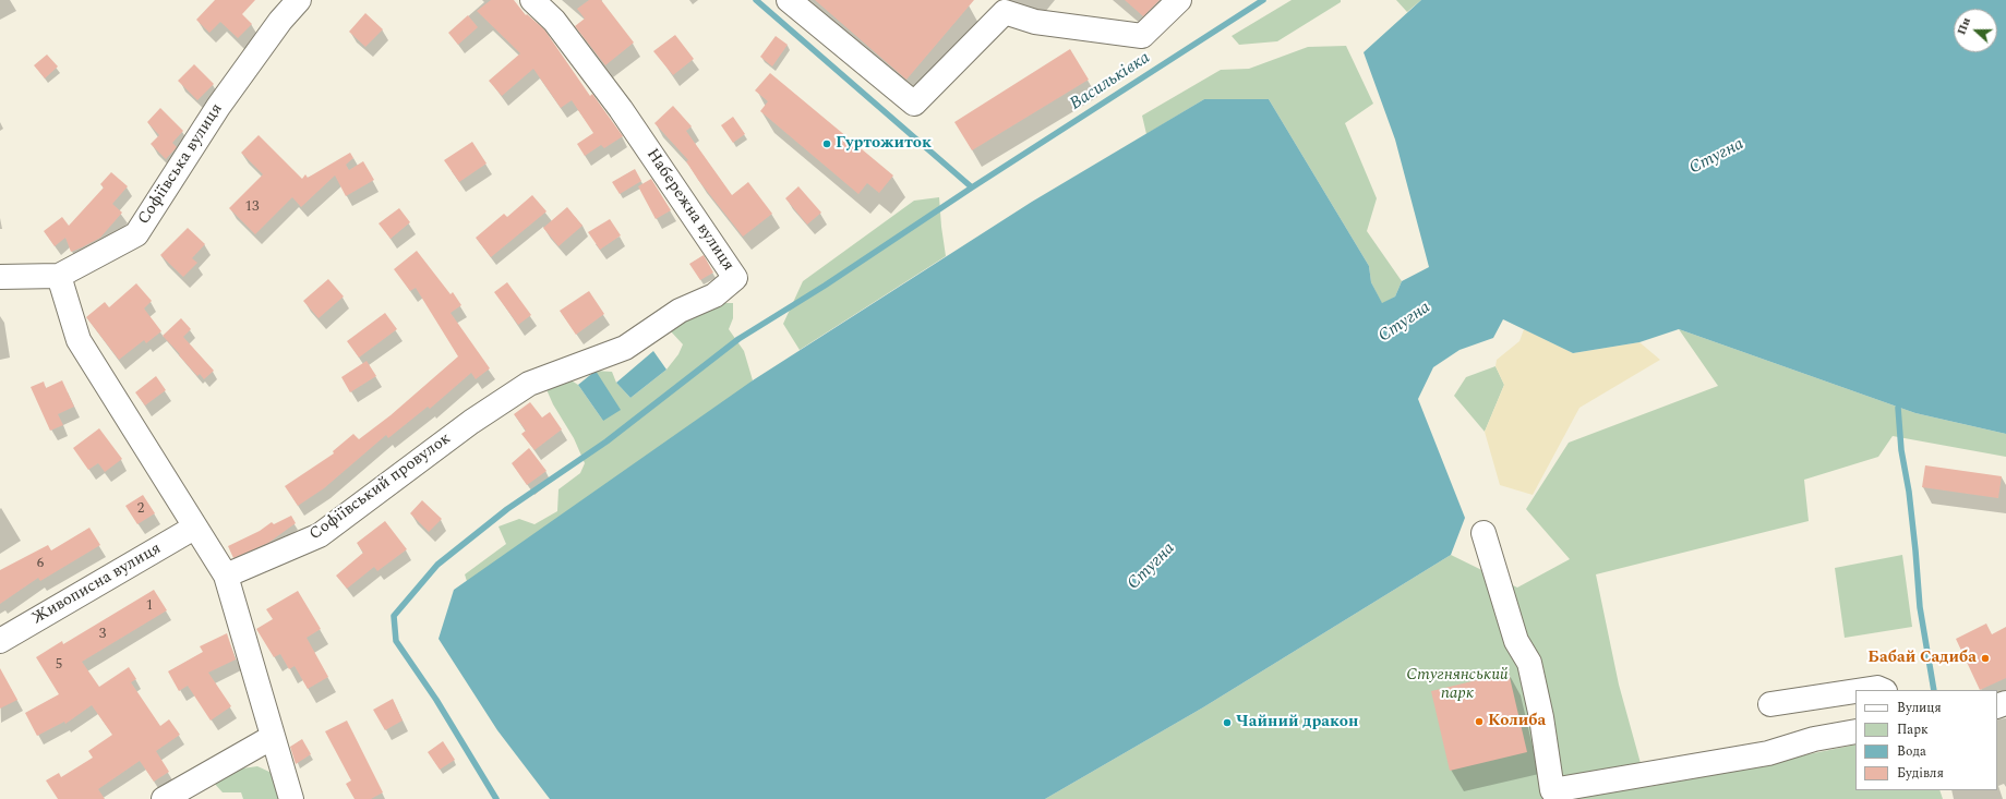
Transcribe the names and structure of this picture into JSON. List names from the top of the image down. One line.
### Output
{"streets":{"street":["Софіївська вулиця","Набережна вулиця","Софіївський провулок","Живописна вулиця"]},"crossings":[["Набережна вулиця","Софіївський провулок"]],"water":["Васильківка","Стугна"],"parks":["Стугнянський парк"],"places":["Гуртожиток","Бабай Садиба","Колиба","Чайний дракон"],"house_numbers":["13","2","6","1","3","5"],"legend":["Вулиця","Парк","Вода","Будівля"],"north":"left"}
